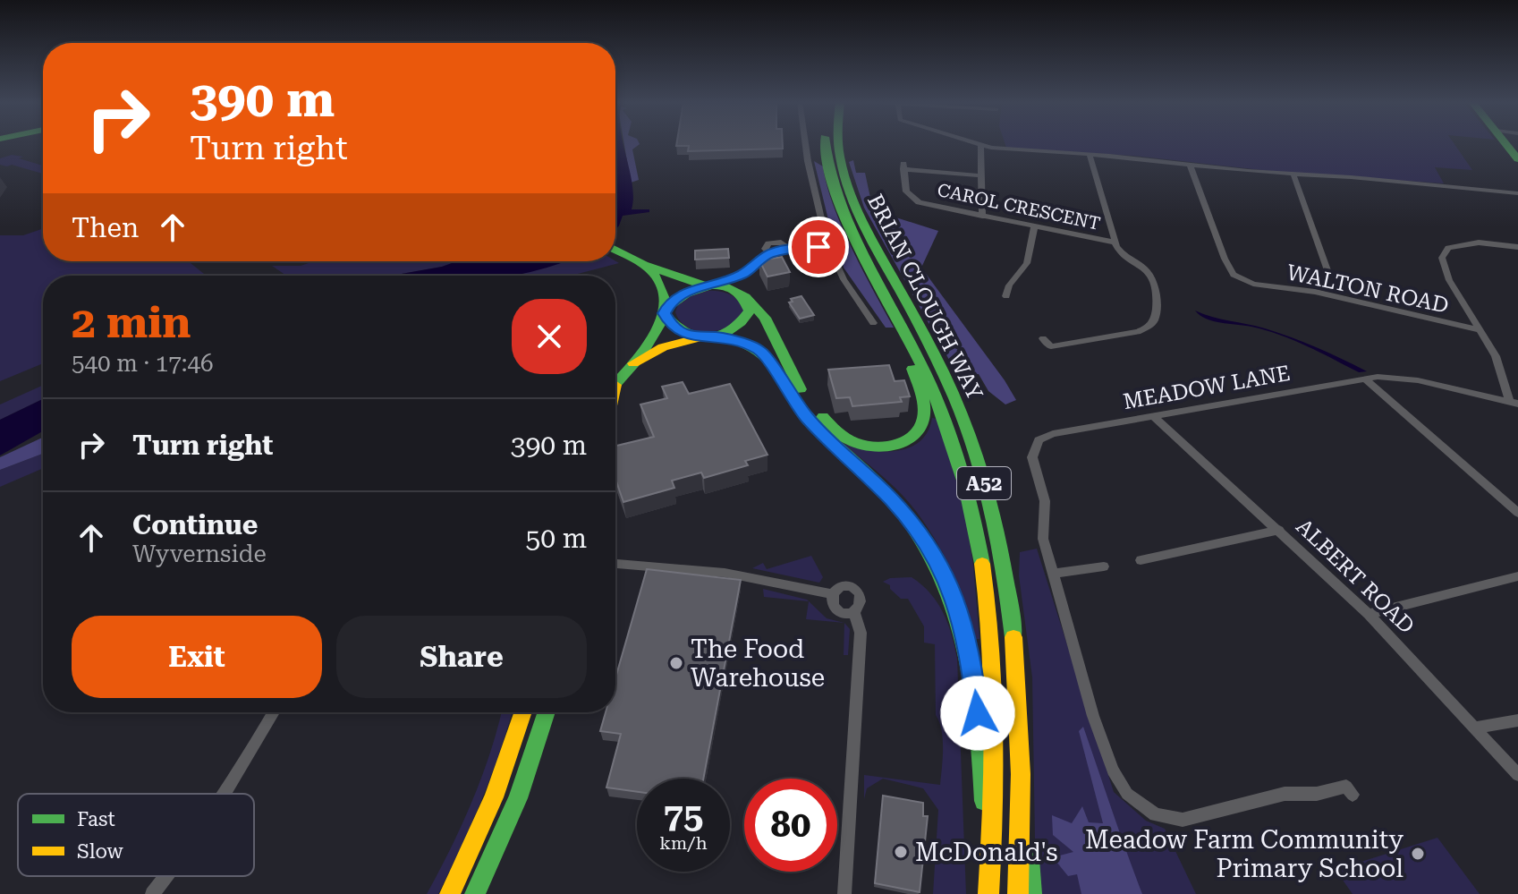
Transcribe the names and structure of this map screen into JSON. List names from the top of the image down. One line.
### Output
{"streets":{"main road":["BRIAN CLOUGH WAY","A52"],"street":["CAROL CRESCENT","WALTON ROAD","MEADOW LANE","ALBERT ROAD"]},"crossings":[["MEADOW LANE","ALBERT ROAD"]],"places":["The Food Warehouse","McDonald's","Meadow Farm Community Primary School"],"legend":["Fast","Slow"],"page":{"turn":["390 m","Turn right"],"then":"Then","heading":["2 min","540 m · 17:46"],"list":[{"name":"Turn right","value":"390 m"},{"name":"Continue","note":"Wyvernside","value":"50 m"}],"buttons":["Exit","Share"],"speed":"75 km/h","limit":"80"}}
